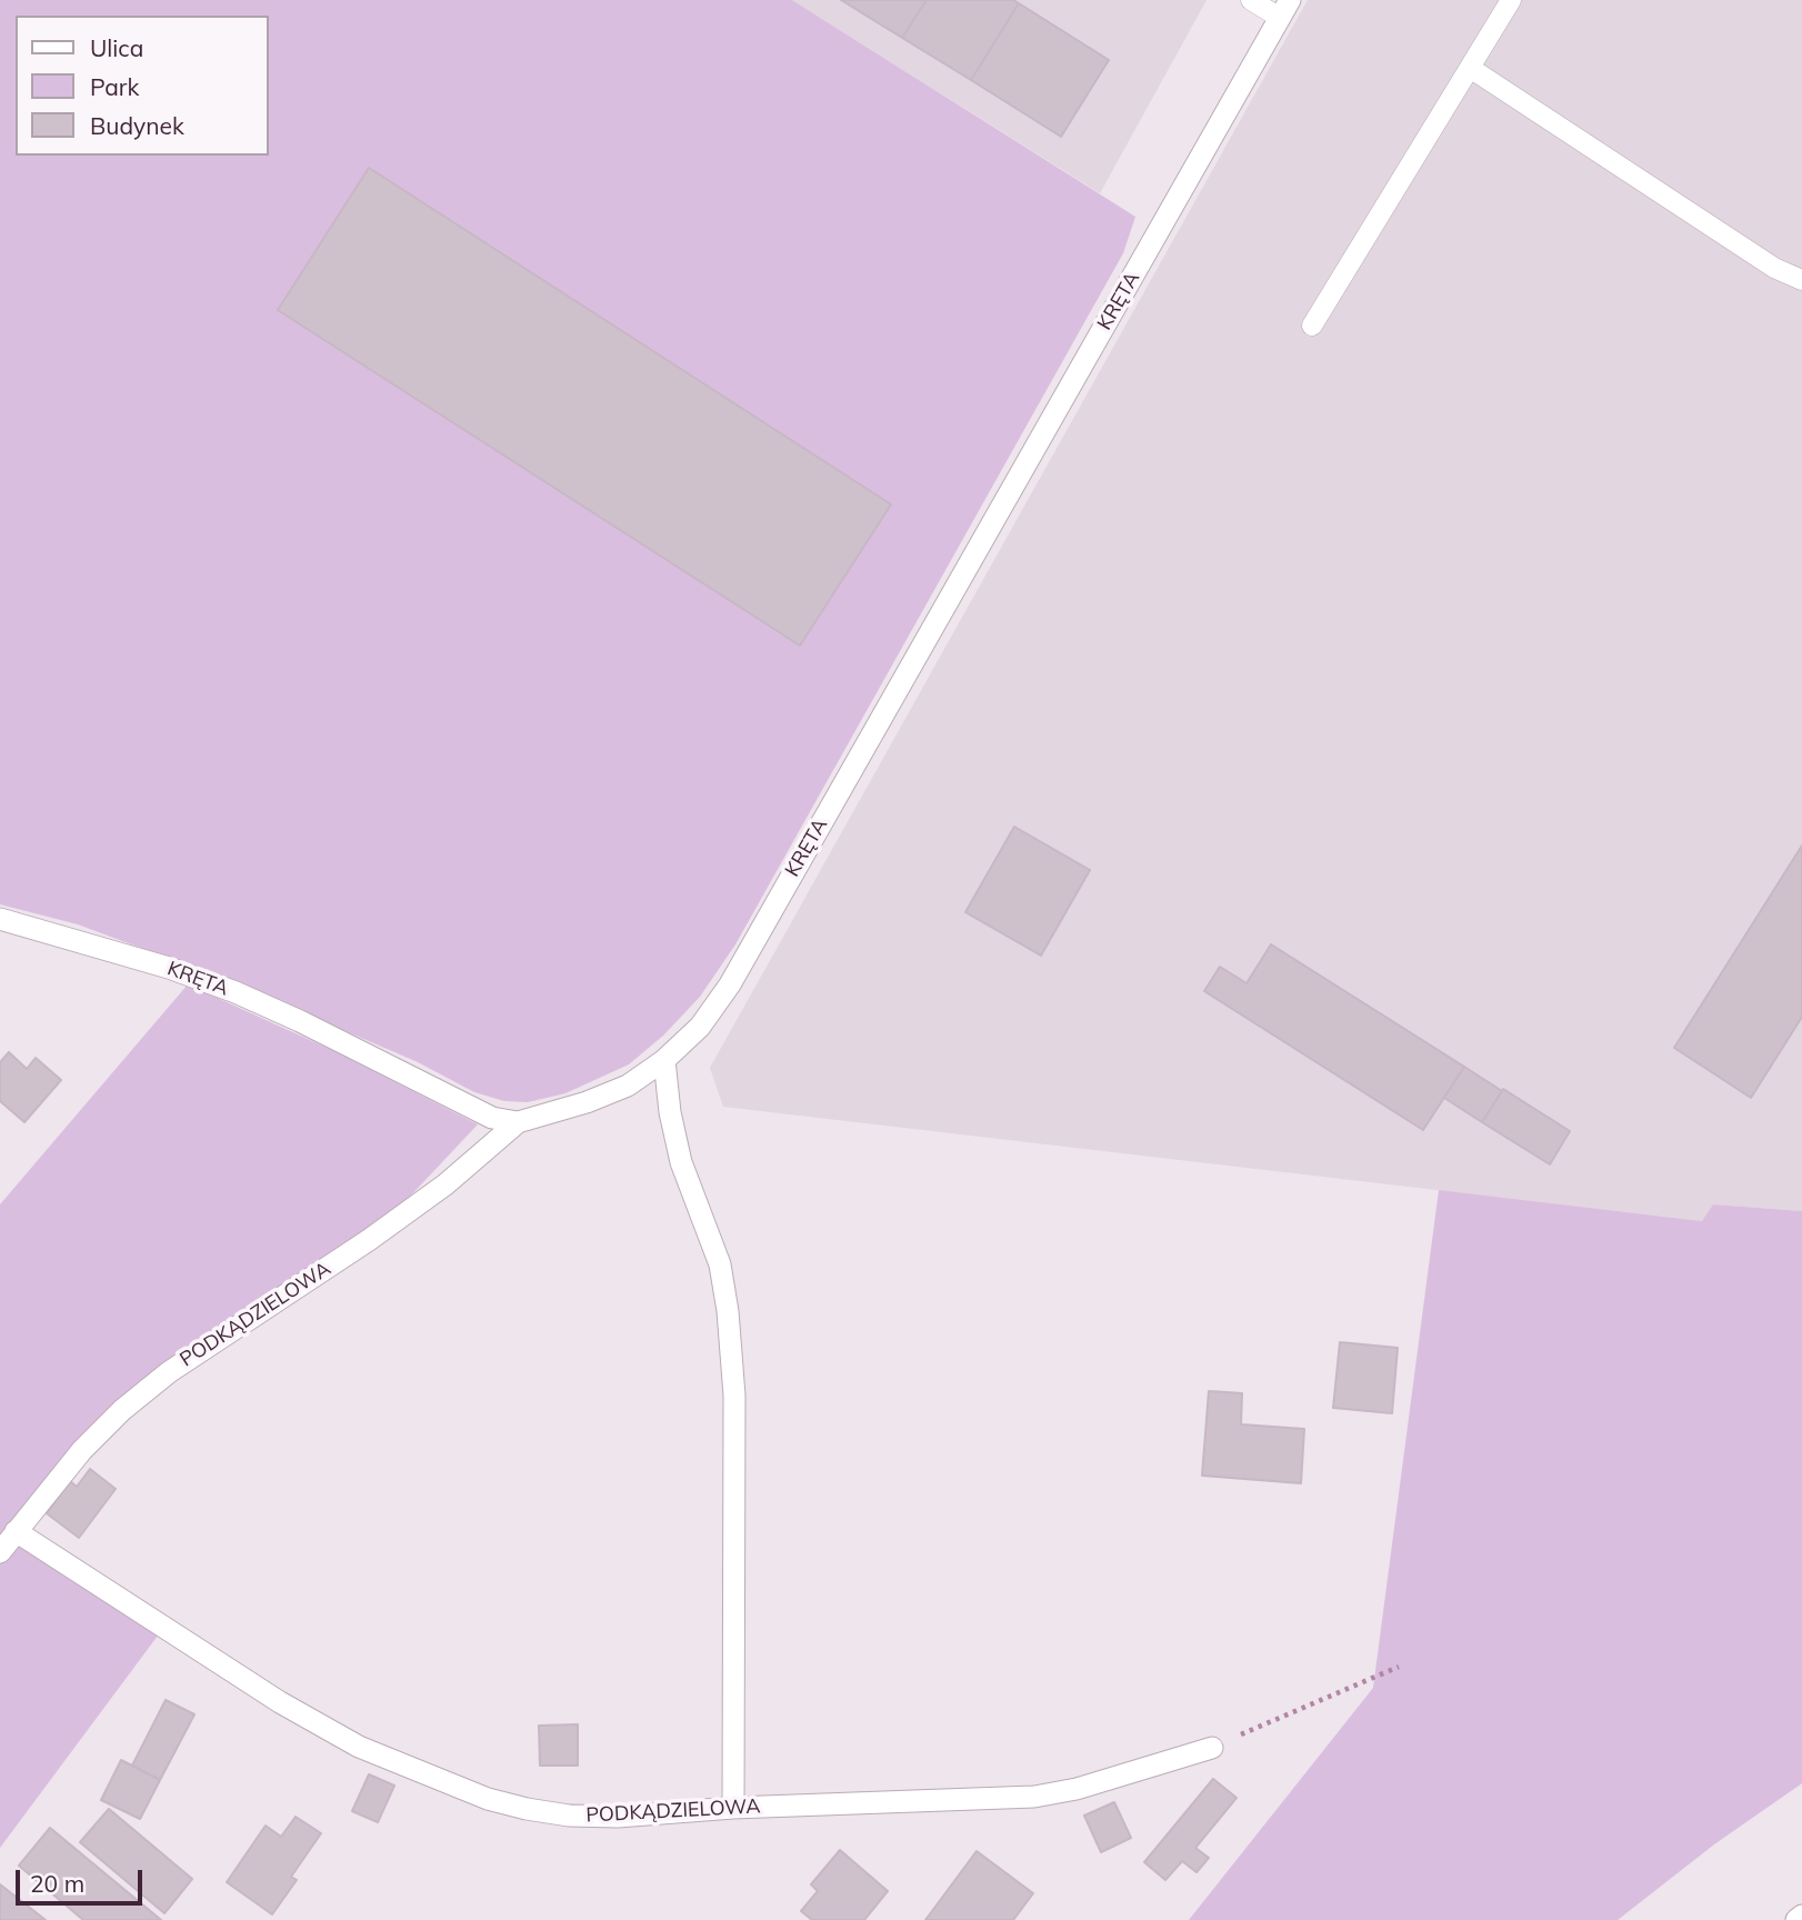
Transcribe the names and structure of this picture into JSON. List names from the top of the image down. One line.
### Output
{"streets":{"street":["KRĘTA","PODKĄDZIELOWA"]},"crossings":[["KRĘTA","PODKĄDZIELOWA"]],"legend":["Ulica","Park","Budynek"],"scale_bar":"20 m"}
